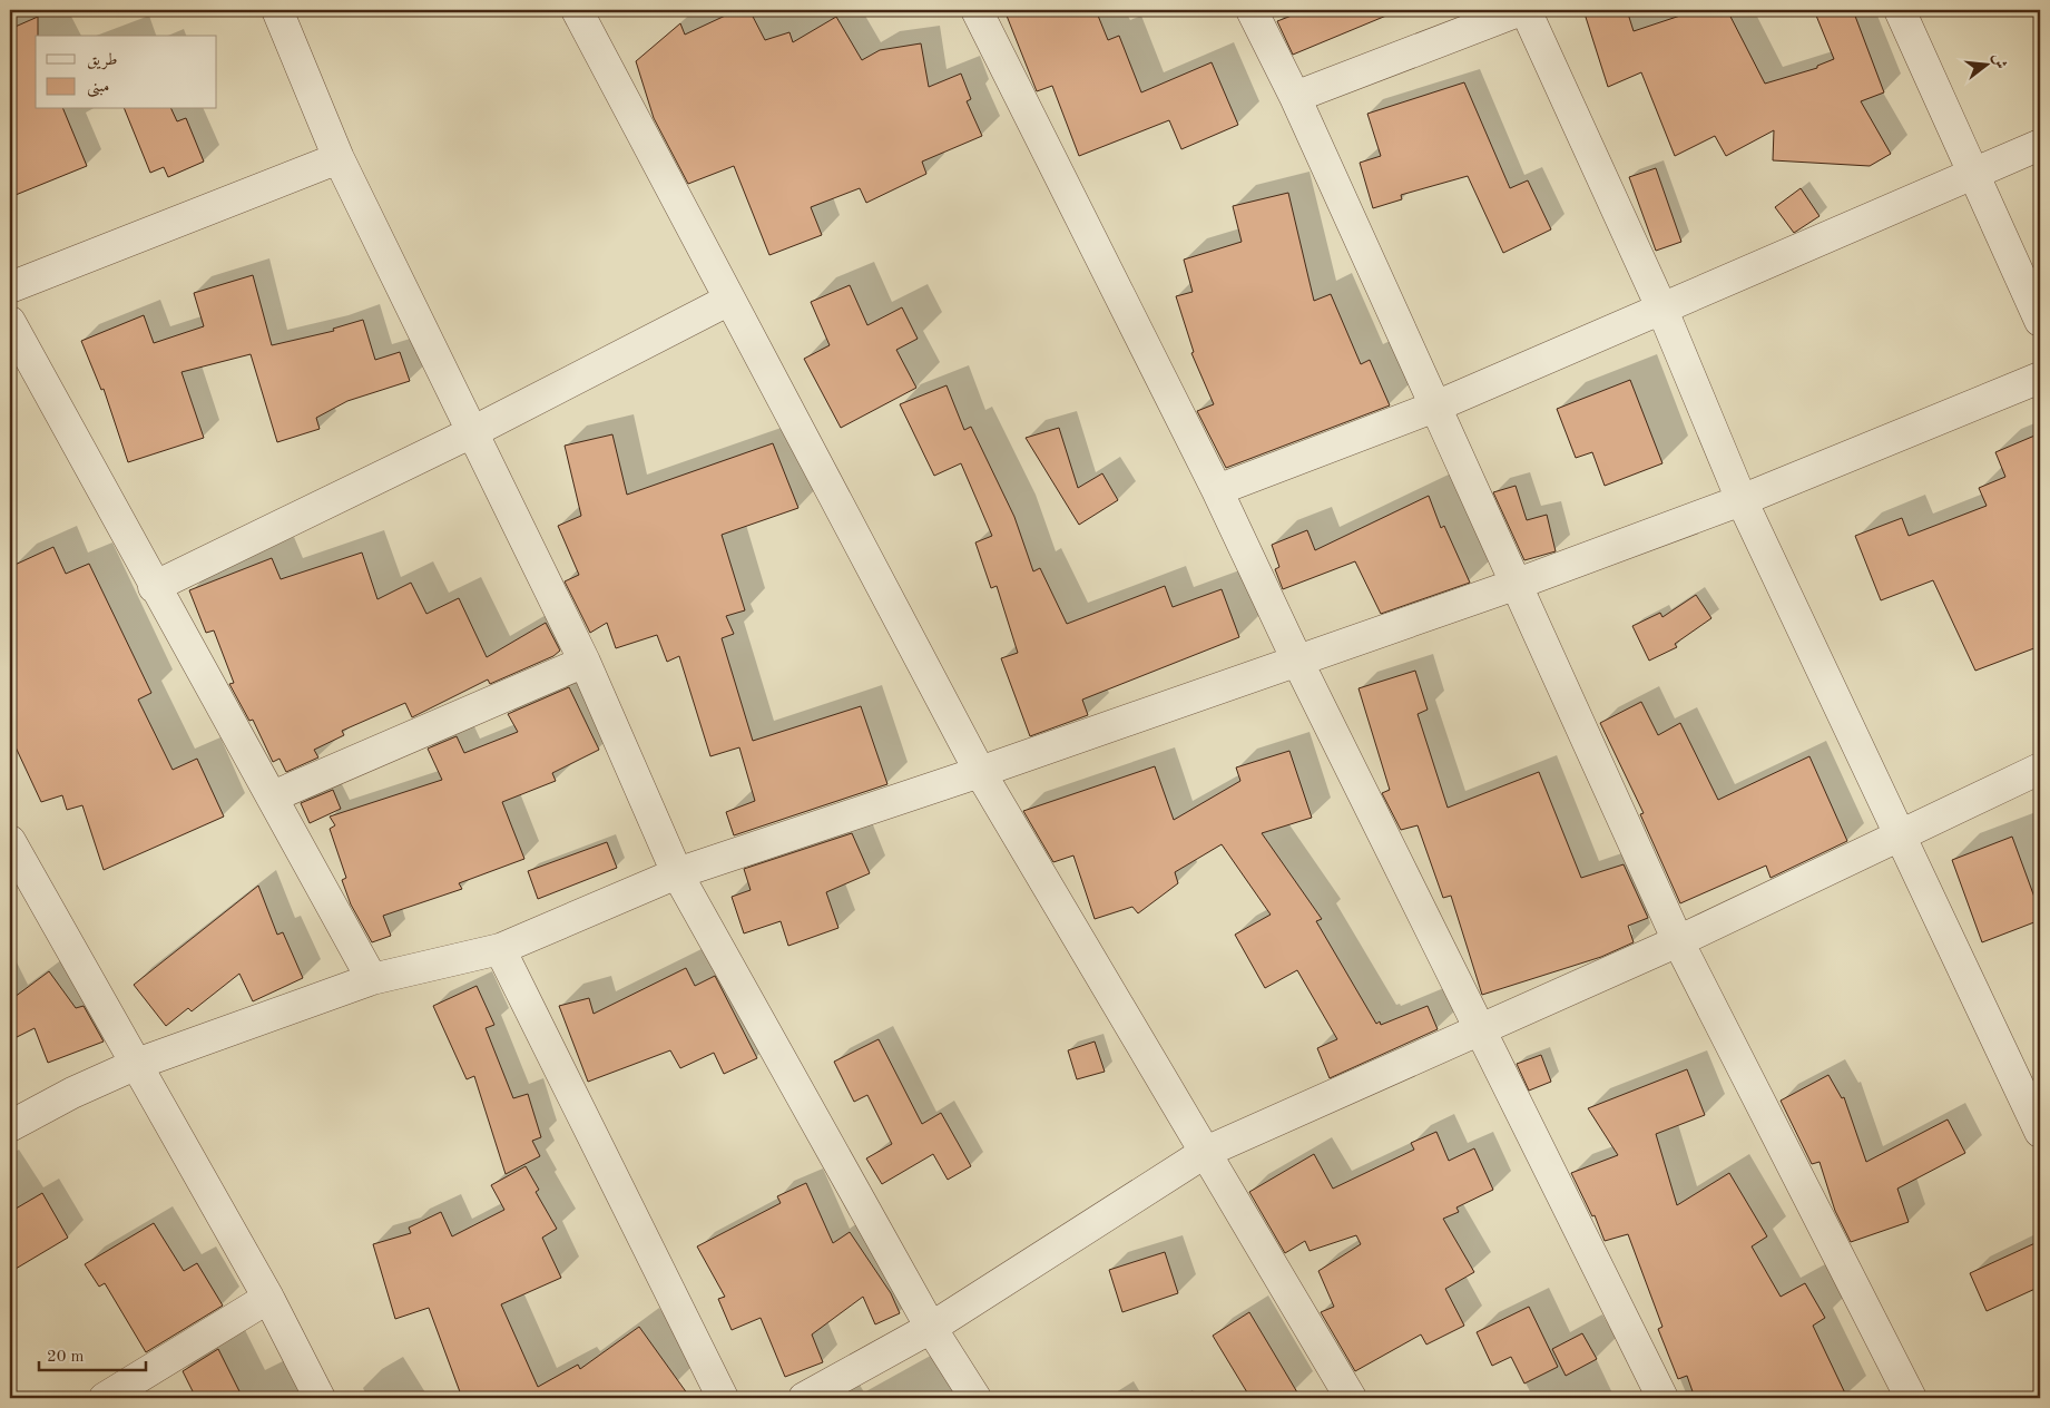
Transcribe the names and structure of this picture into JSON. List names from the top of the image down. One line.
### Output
{"legend":["طريق","مبنى"],"scale_bar":"20 m","north":"right"}
